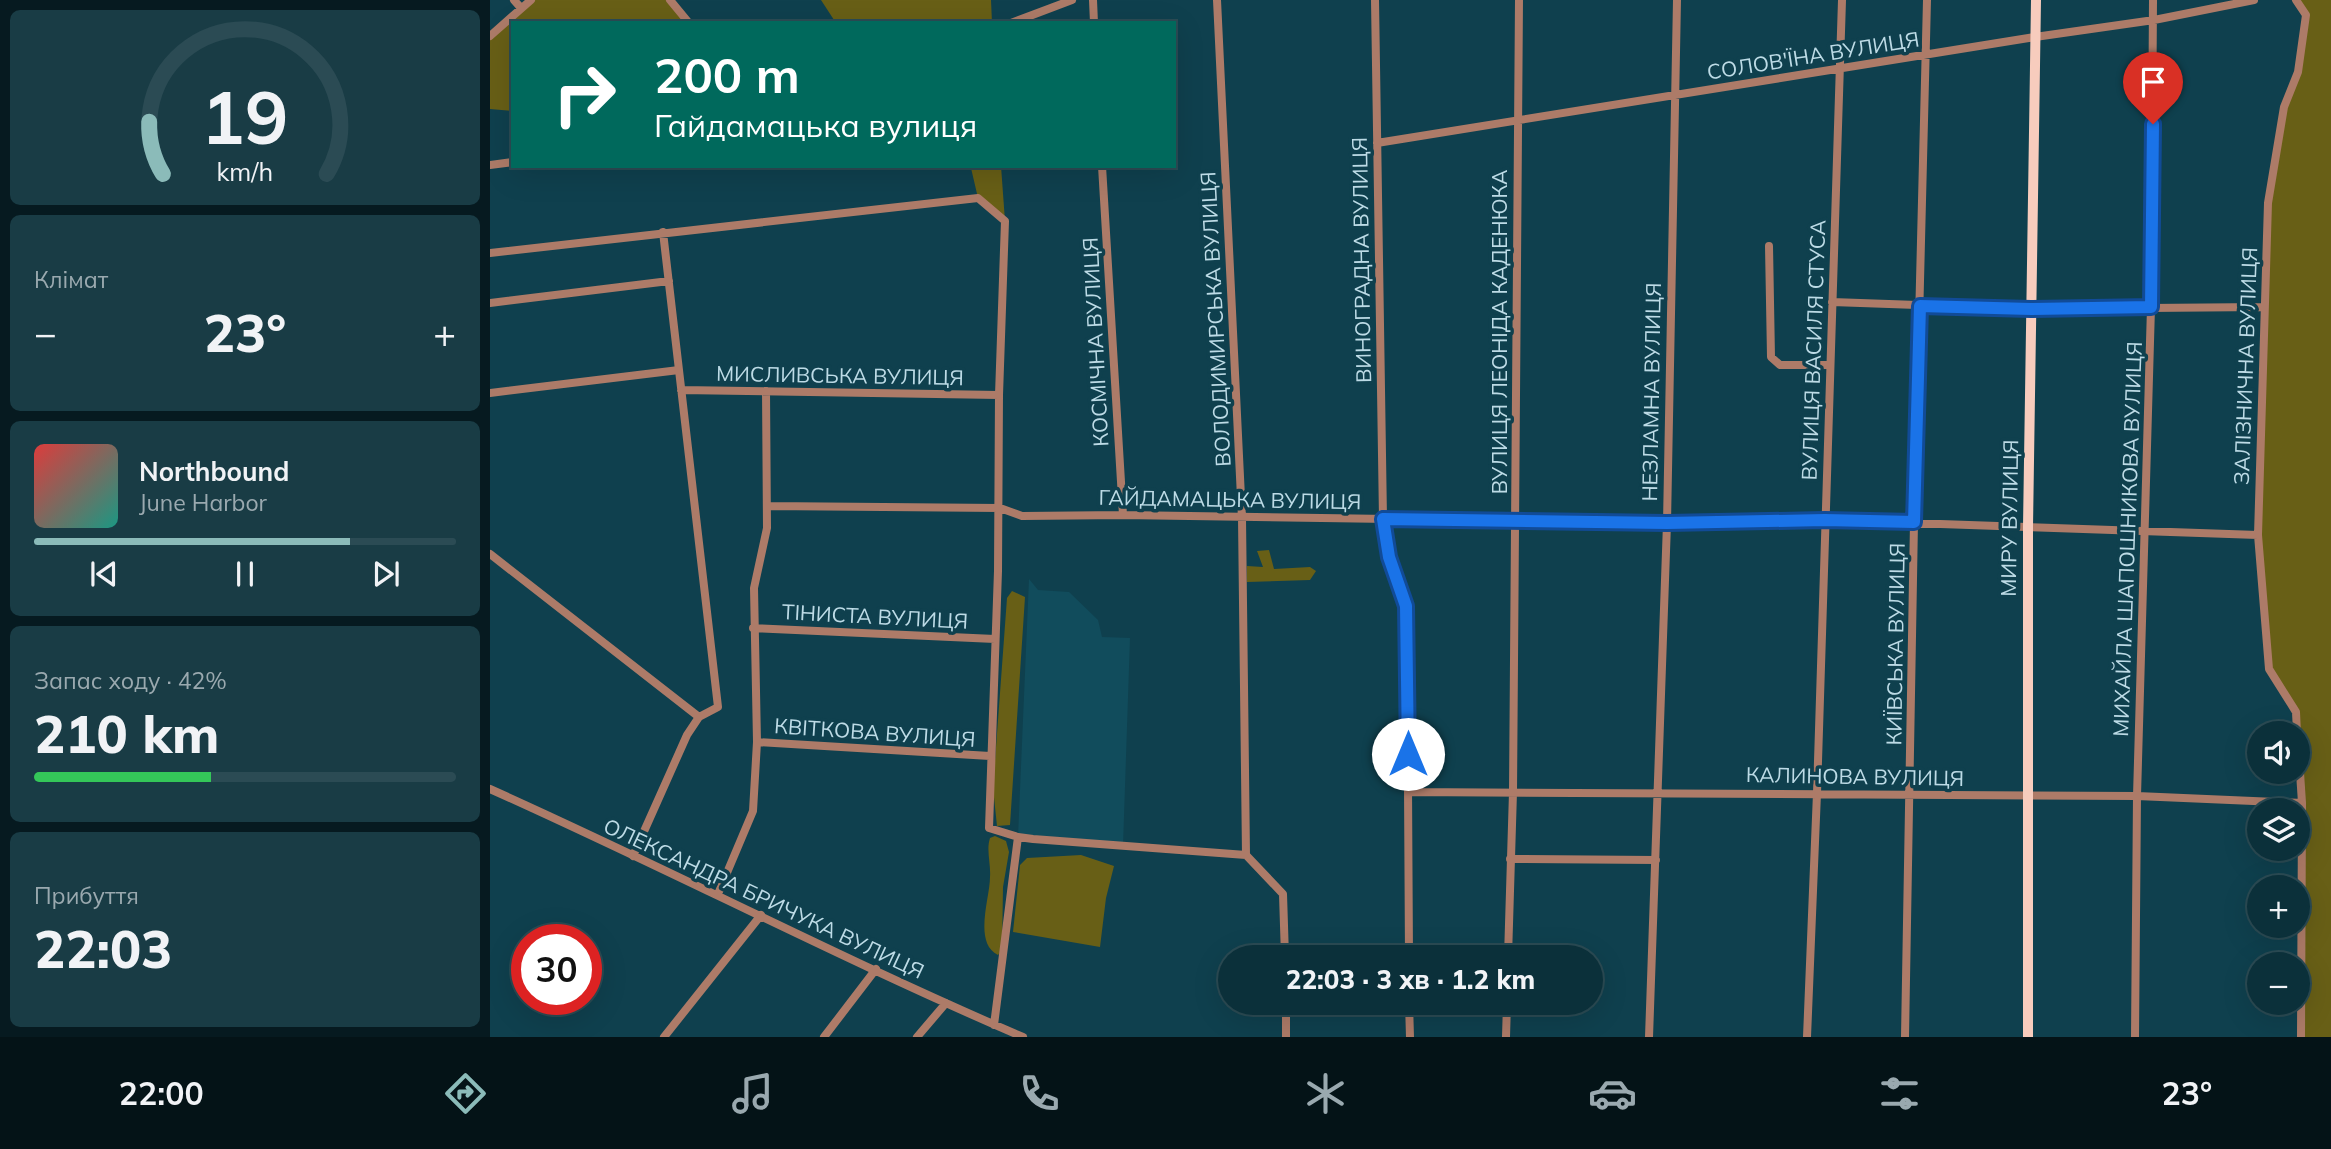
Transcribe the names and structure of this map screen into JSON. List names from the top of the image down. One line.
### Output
{"streets":{"main road":["МИРУ ВУЛИЦЯ"],"street":["СОЛОВ'ЇНА ВУЛИЦЯ","ВИНОГРАДНА ВУЛИЦЯ","ВОЛОДИМИРСЬКА ВУЛИЦЯ","ВУЛИЦЯ ЛЕОНІДА КАДЕНЮКА","КОСМІЧНА ВУЛИЦЯ","ВУЛИЦЯ ВАСИЛЯ СТУСА","ЗАЛІЗНИЧНА ВУЛИЦЯ","МИСЛИВСЬКА ВУЛИЦЯ","НЕЗЛАМНА ВУЛИЦЯ","ГАЙДАМАЦЬКА ВУЛИЦЯ","МИХАЙЛА ШАПОШНИКОВА ВУЛИЦЯ","ТІНИСТА ВУЛИЦЯ","КИЇВСЬКА ВУЛИЦЯ","КВІТКОВА ВУЛИЦЯ","КАЛИНОВА ВУЛИЦЯ","ОЛЕКСАНДРА БРИЧУКА ВУЛИЦЯ"]},"crossings":[["СОЛОВ'ЇНА ВУЛИЦЯ","ВИНОГРАДНА ВУЛИЦЯ"],["СОЛОВ'ЇНА ВУЛИЦЯ","ВУЛИЦЯ ЛЕОНІДА КАДЕНЮКА"],["СОЛОВ'ЇНА ВУЛИЦЯ","ВУЛИЦЯ ВАСИЛЯ СТУСА"],["СОЛОВ'ЇНА ВУЛИЦЯ","НЕЗЛАМНА ВУЛИЦЯ"],["СОЛОВ'ЇНА ВУЛИЦЯ","МИРУ ВУЛИЦЯ"],["СОЛОВ'ЇНА ВУЛИЦЯ","МИХАЙЛА ШАПОШНИКОВА ВУЛИЦЯ"],["СОЛОВ'ЇНА ВУЛИЦЯ","КИЇВСЬКА ВУЛИЦЯ"],["ВИНОГРАДНА ВУЛИЦЯ","ГАЙДАМАЦЬКА ВУЛИЦЯ"],["ВИНОГРАДНА ВУЛИЦЯ","КАЛИНОВА ВУЛИЦЯ"],["ВОЛОДИМИРСЬКА ВУЛИЦЯ","ГАЙДАМАЦЬКА ВУЛИЦЯ"],["ВУЛИЦЯ ЛЕОНІДА КАДЕНЮКА","ГАЙДАМАЦЬКА ВУЛИЦЯ"],["ВУЛИЦЯ ЛЕОНІДА КАДЕНЮКА","КАЛИНОВА ВУЛИЦЯ"],["КОСМІЧНА ВУЛИЦЯ","ГАЙДАМАЦЬКА ВУЛИЦЯ"],["ВУЛИЦЯ ВАСИЛЯ СТУСА","ГАЙДАМАЦЬКА ВУЛИЦЯ"],["ВУЛИЦЯ ВАСИЛЯ СТУСА","КАЛИНОВА ВУЛИЦЯ"],["ЗАЛІЗНИЧНА ВУЛИЦЯ","ГАЙДАМАЦЬКА ВУЛИЦЯ"],["НЕЗЛАМНА ВУЛИЦЯ","ГАЙДАМАЦЬКА ВУЛИЦЯ"],["НЕЗЛАМНА ВУЛИЦЯ","КАЛИНОВА ВУЛИЦЯ"],["ГАЙДАМАЦЬКА ВУЛИЦЯ","МИРУ ВУЛИЦЯ"],["ГАЙДАМАЦЬКА ВУЛИЦЯ","МИХАЙЛА ШАПОШНИКОВА ВУЛИЦЯ"],["ГАЙДАМАЦЬКА ВУЛИЦЯ","КИЇВСЬКА ВУЛИЦЯ"],["МИРУ ВУЛИЦЯ","КАЛИНОВА ВУЛИЦЯ"],["МИХАЙЛА ШАПОШНИКОВА ВУЛИЦЯ","КАЛИНОВА ВУЛИЦЯ"],["КИЇВСЬКА ВУЛИЦЯ","КАЛИНОВА ВУЛИЦЯ"]],"page":{"turn":["200 m","Гайдамацька вулиця"],"tile":["Клімат",["Запас ходу · 42%","210 km"],["Прибуття","22:03"]],"heat":["−","23°","+"],"song":["Northbound","June Harbor"],"map_buttons":["+","−"],"limit":"30","trip":"22:03 · 3 хв · 1.2 km","tabs":["22:00","23°"],"gauge":["19","km/h"]}}
